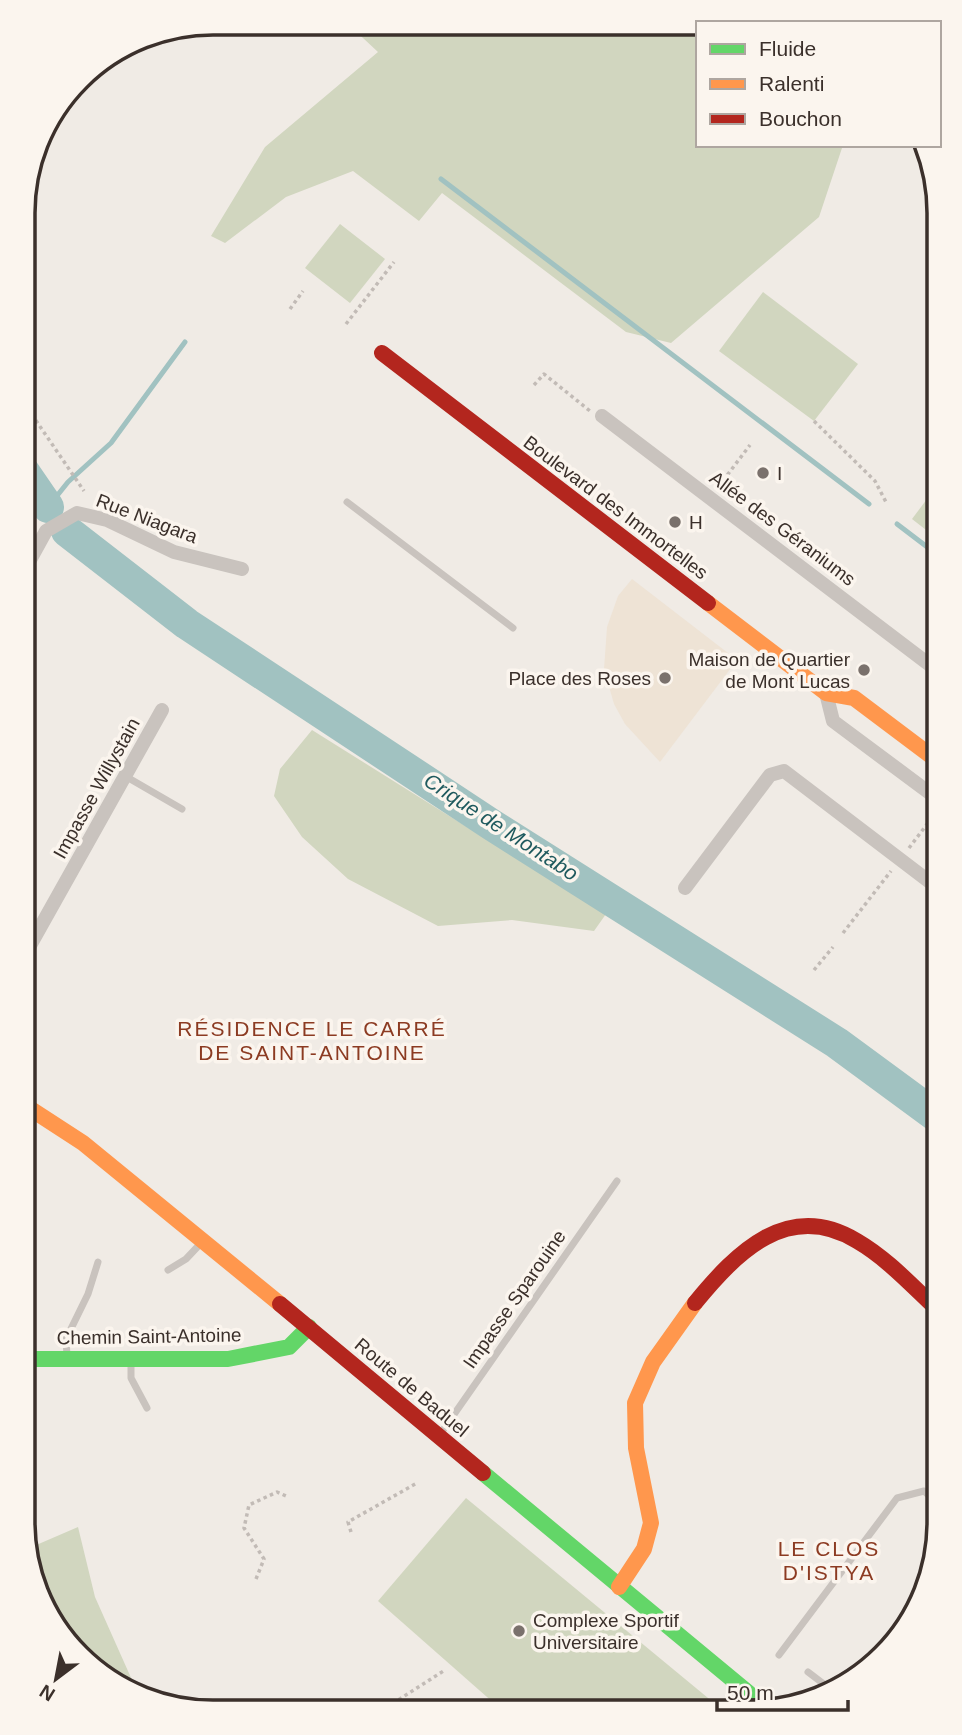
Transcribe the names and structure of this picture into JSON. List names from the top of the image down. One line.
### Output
{"streets":{"street":["Boulevard des Immortelles","Rue Niagara","Allée des Géraniums","Impasse Willystain","Chemin Saint-Antoine","Route de Baduel"],"lane":["Impasse Sparouine"]},"crossings":[["Impasse Sparouine","Route de Baduel"],["Chemin Saint-Antoine","Route de Baduel"]],"districts":["RÉSIDENCE LE CARRÉ DE SAINT-ANTOINE","LE CLOS D'ISTYA"],"water":["Crique de Montabo"],"places":["I","H","Maison de Quartier de Mont Lucas","Place des Roses","Complexe Sportif Universitaire"],"legend":["Fluide","Ralenti","Bouchon"],"scale_bar":"50 m","north":"bottom left"}
